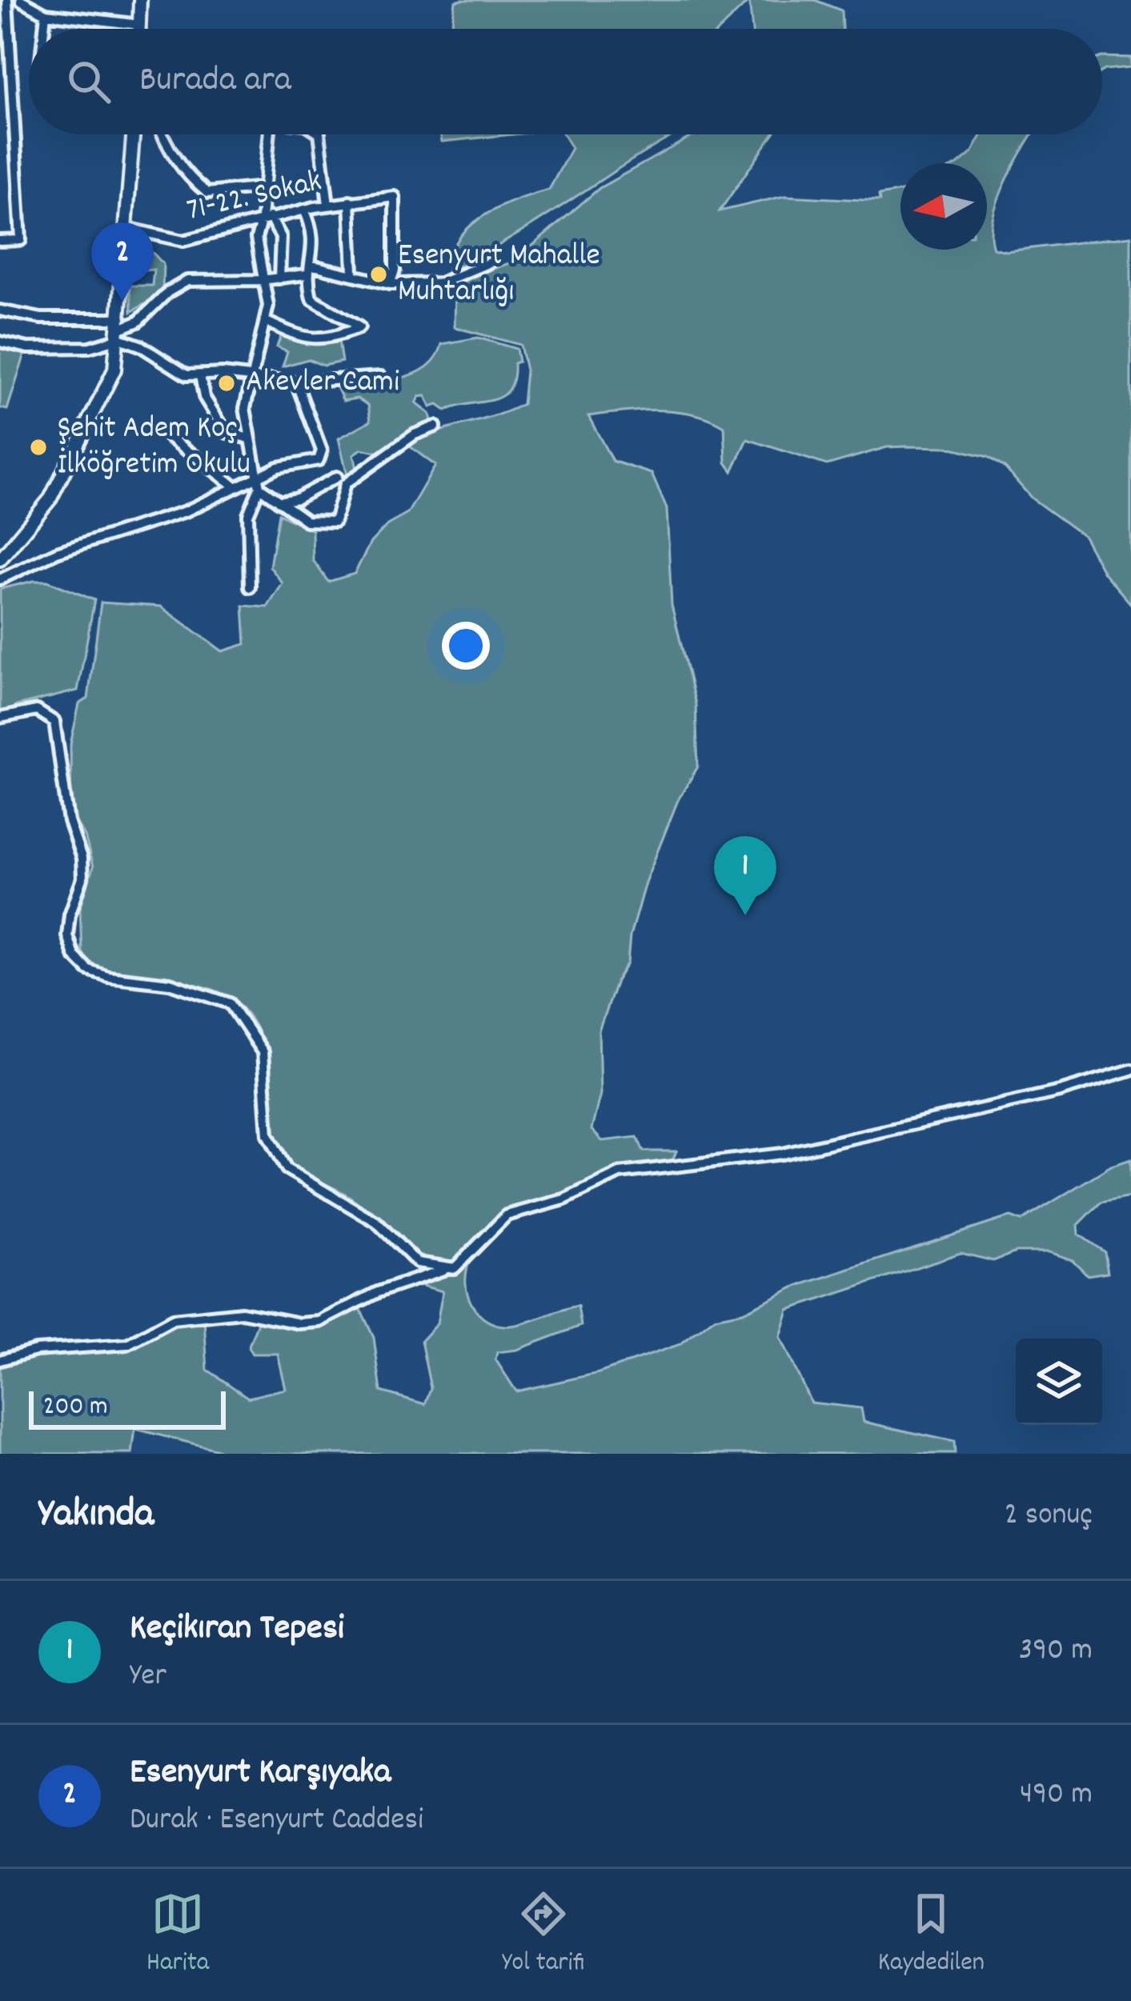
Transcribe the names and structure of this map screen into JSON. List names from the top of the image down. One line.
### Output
{"streets":{"street":["71-22. Sokak"]},"places":["Esenyurt Mahalle Muhtarlığı","Akevler Cami","Şehit Adem Koç İlköğretim Okulu"],"scale_bar":"200 m","north":"left","page":{"search":"Burada ara","pins":["2","1"],"scale":"200 m","heading":["Yakında","2 sonuç"],"list":[{"mark":"1","name":"Keçikıran Tepesi","note":"Yer","value":"390 m"},{"mark":"2","name":"Esenyurt Karşıyaka","note":"Durak · Esenyurt Caddesi","value":"490 m"}],"nav":["Harita","Yol tarifi","Kaydedilen"]}}
